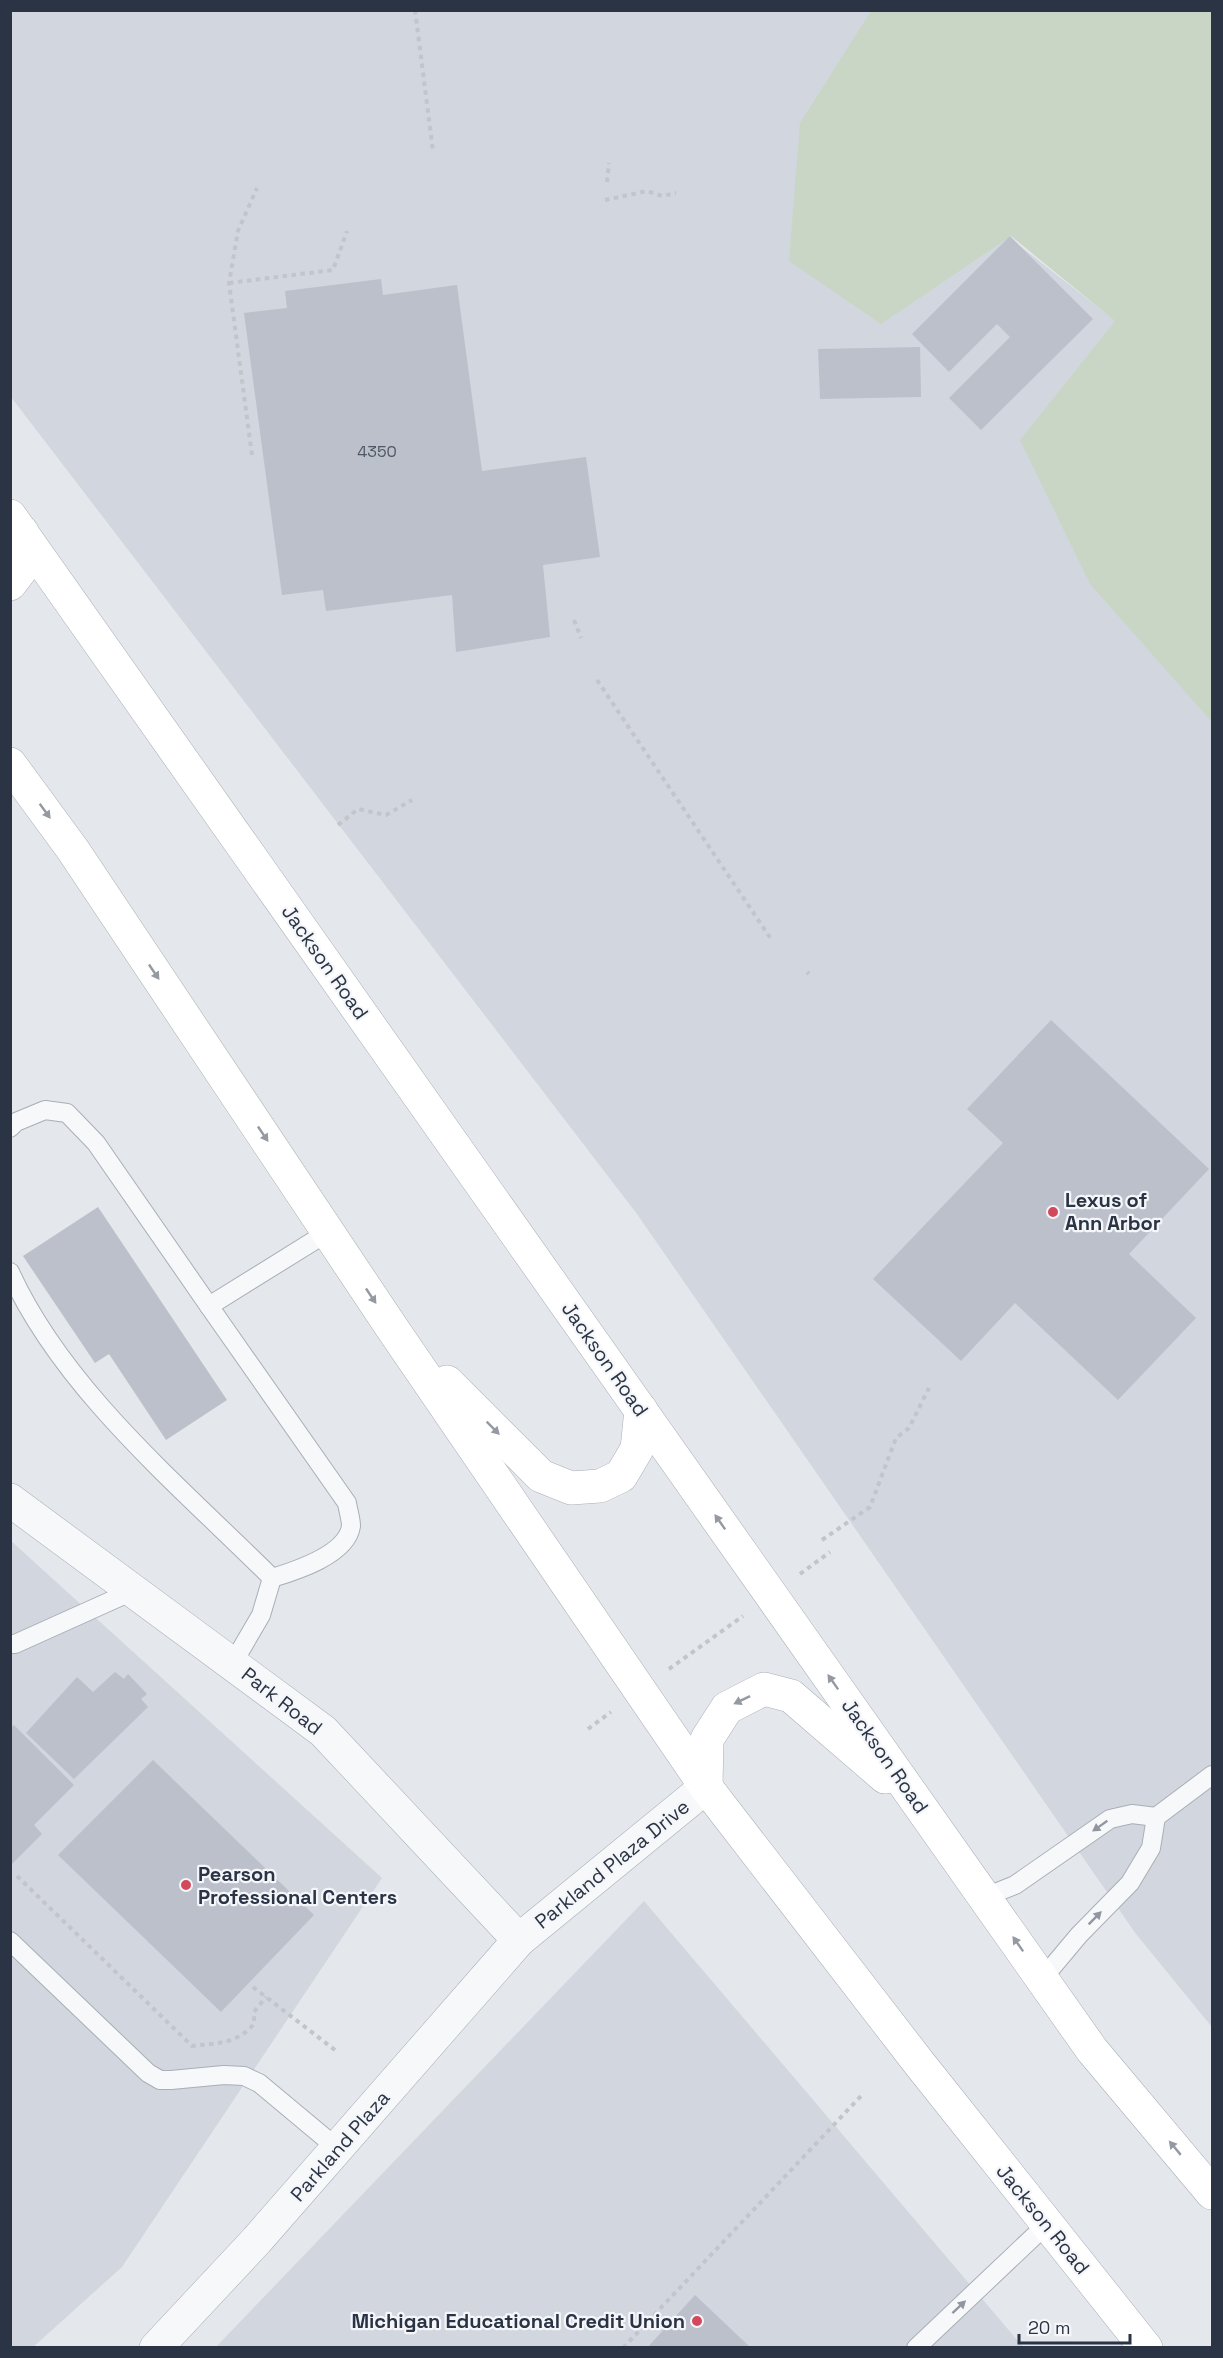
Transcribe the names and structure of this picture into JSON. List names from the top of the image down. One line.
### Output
{"streets":{"main road":["Jackson Road"],"street":["Park Road","Parkland Plaza Drive","Parkland Plaza"]},"crossings":[["Jackson Road","Parkland Plaza Drive"],["Park Road","Parkland Plaza Drive"],["Park Road","Parkland Plaza"],["Parkland Plaza Drive","Parkland Plaza"]],"places":["Lexus of Ann Arbor","Pearson Professional Centers","Michigan Educational Credit Union"],"house_numbers":["4350"],"scale_bar":"20 m"}
